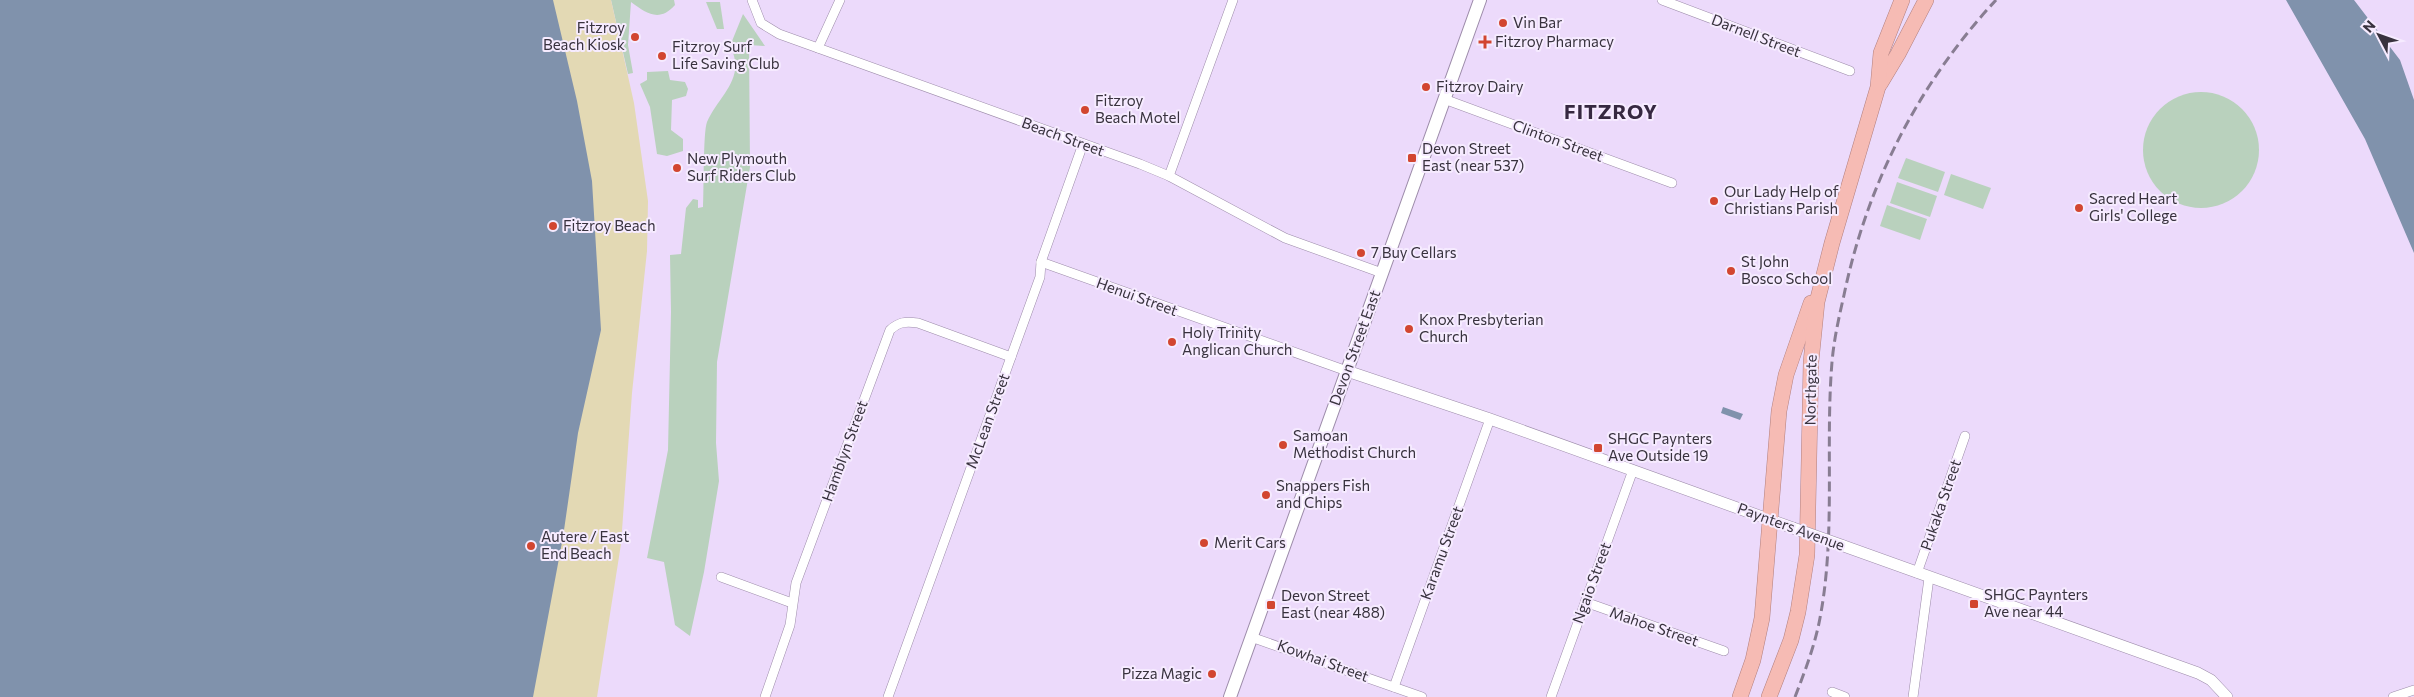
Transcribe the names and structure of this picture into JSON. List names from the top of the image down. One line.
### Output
{"streets":{"highway":["Northgate"],"main road":["Devon Street East"],"street":["Darnell Street","Beach Street","Clinton Street","Henui Street","McLean Street","Hamblyn Street","Pukaka Street","Paynters Avenue","Karamu Street","Ngaio Street","Mahoe Street","Kowhai Street"]},"crossings":[["Beach Street","Devon Street East"],["Beach Street","McLean Street"],["Clinton Street","Devon Street East"],["Henui Street","Devon Street East"],["Henui Street","McLean Street"],["Henui Street","Paynters Avenue"],["Devon Street East","Paynters Avenue"],["Devon Street East","Kowhai Street"],["McLean Street","Hamblyn Street"],["Pukaka Street","Paynters Avenue"],["Paynters Avenue","Karamu Street"],["Paynters Avenue","Ngaio Street"],["Karamu Street","Kowhai Street"],["Ngaio Street","Mahoe Street"]],"districts":["FITZROY"],"places":{"other":["Vin Bar","Fitzroy Beach Kiosk","Fitzroy Surf Life Saving Club","Fitzroy Dairy","Fitzroy Beach Motel","New Plymouth Surf Riders Club","Our Lady Help of Christians Parish","Sacred Heart Girls' College","Fitzroy Beach","7 Buy Cellars","St John Bosco School","Knox Presbyterian Church","Holy Trinity Anglican Church","Samoan Methodist Church","Snappers Fish and Chips","Merit Cars","Autere / East End Beach","Pizza Magic"],"health":["Fitzroy Pharmacy"],"transit":["Devon Street East (near 537)","SHGC Paynters Ave Outside 19","SHGC Paynters Ave near 44","Devon Street East (near 488)"]},"north":"top left"}
